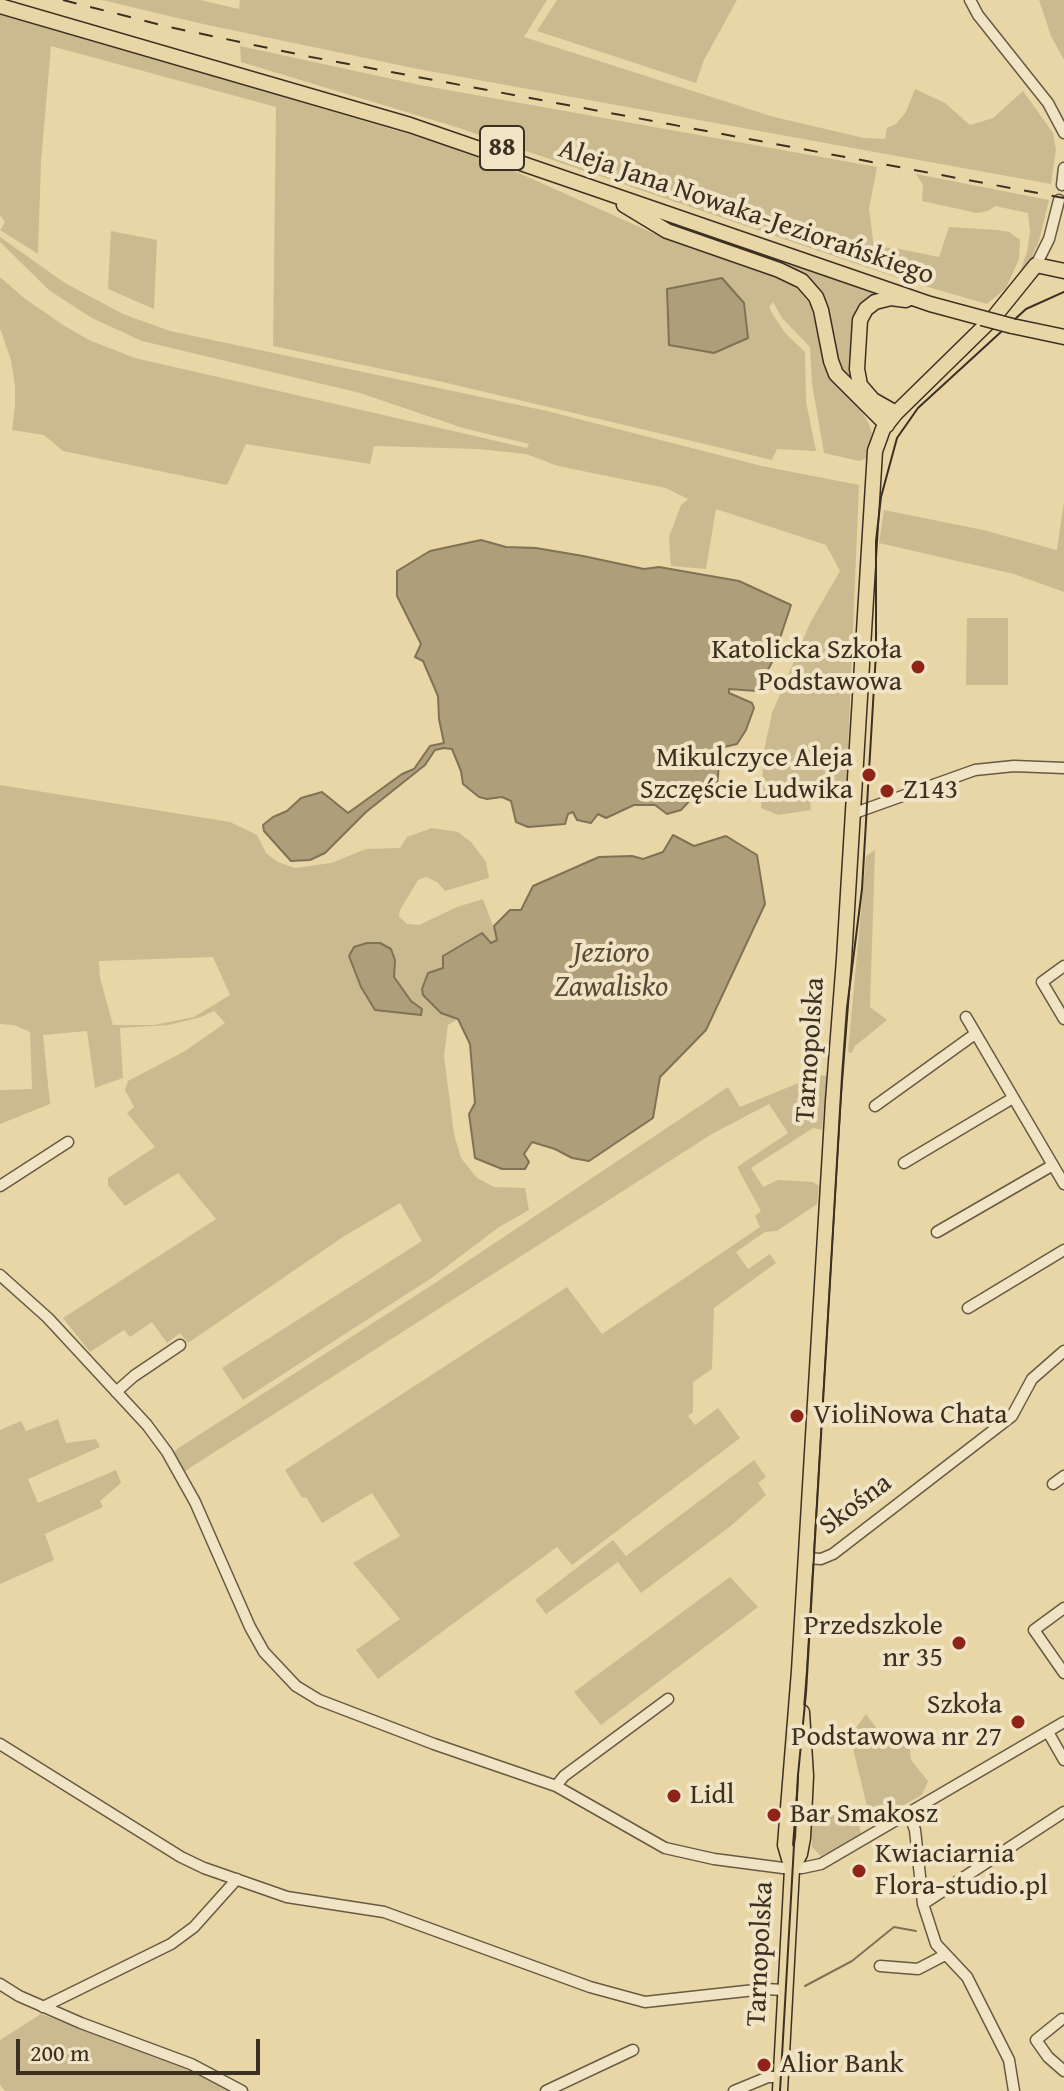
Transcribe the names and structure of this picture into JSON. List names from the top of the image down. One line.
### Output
{"streets":{"main road":["88","Aleja Jana Nowaka-Jeziorańskiego","Tarnopolska"],"street":["Skośna"]},"crossings":[["Tarnopolska","Skośna"]],"water":["Jezioro Zawalisko"],"places":["Katolicka Szkoła Podstawowa","Mikulczyce Aleja Szczęście Ludwika","Z143","VioliNowa Chata","Przedszkole nr 35","Szkoła Podstawowa nr 27","Lidl","Bar Smakosz","Kwiaciarnia Flora-studio.pl","Alior Bank"],"scale_bar":"200 m"}
